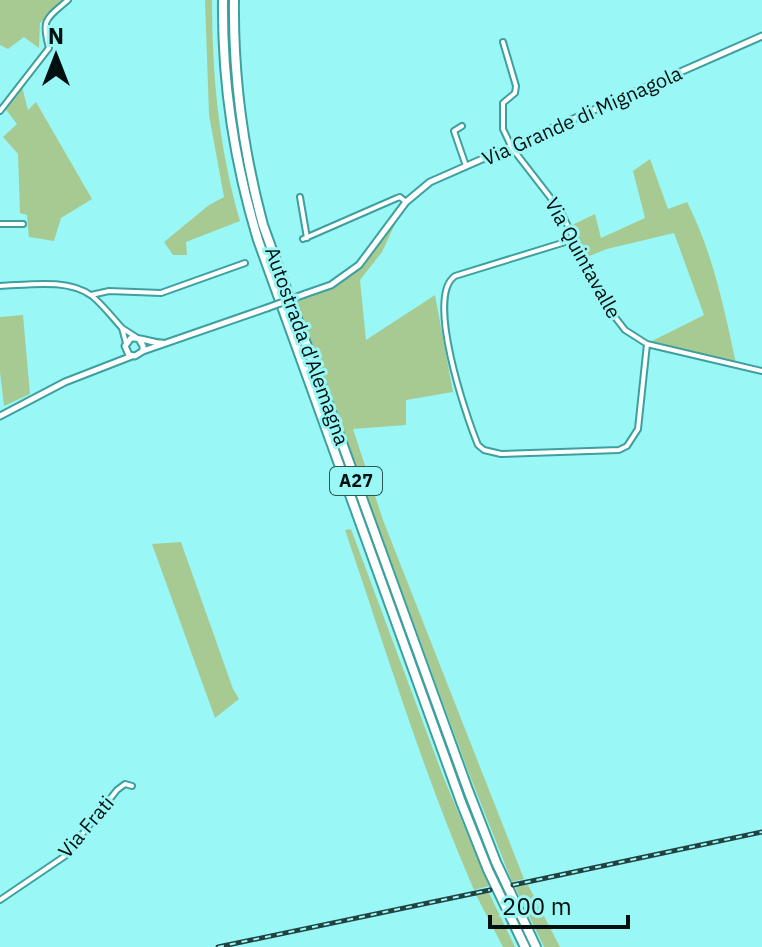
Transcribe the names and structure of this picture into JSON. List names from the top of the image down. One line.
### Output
{"streets":{"highway":["Autostrada d'Alemagna","A27"],"street":["Via Grande di Mignagola","Via Quintavalle","Via Frati"]},"crossings":[["Via Grande di Mignagola","Via Quintavalle"]],"scale_bar":"200 m","north":"top"}
